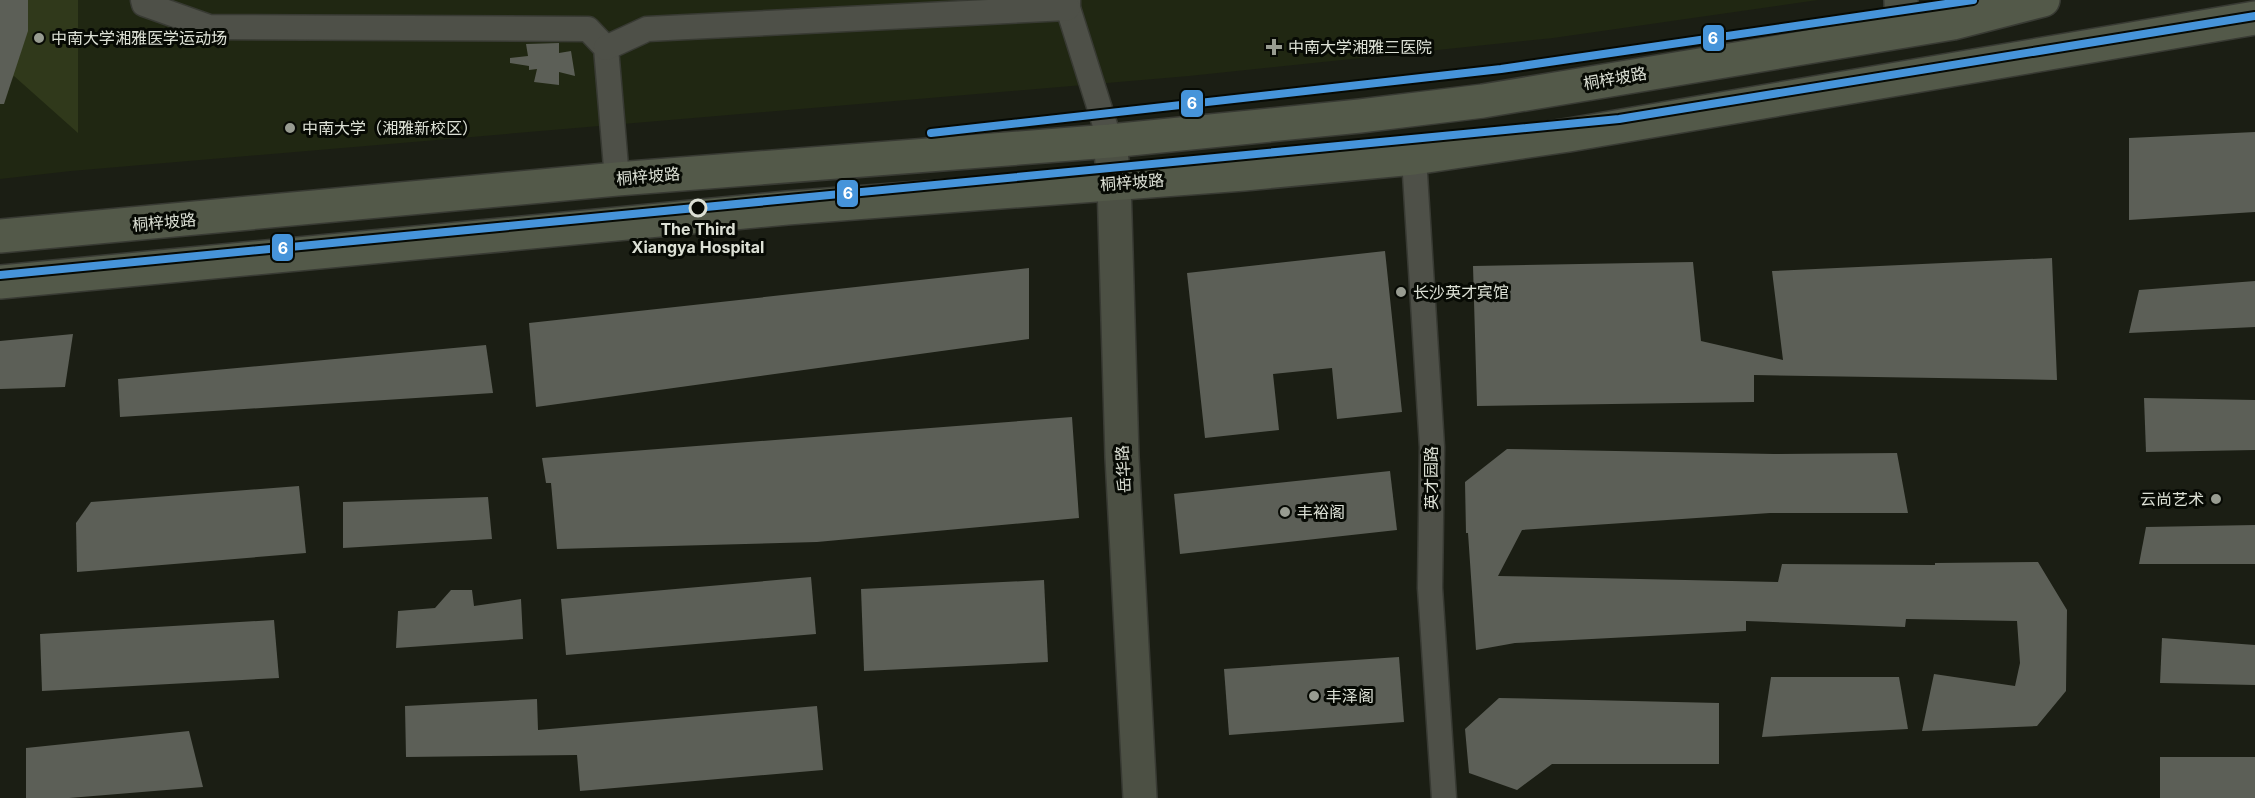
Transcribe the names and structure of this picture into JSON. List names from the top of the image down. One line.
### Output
{"streets":{"main road":["桐梓坡路"],"street":["岳华路","英才园路"]},"crossings":[["桐梓坡路","岳华路"],["桐梓坡路","英才园路"]],"places":{"other":["中南大学湘雅医学运动场","中南大学（湘雅新校区）","The Third Xiangya Hospital","长沙英才宾馆","云尚艺术","丰裕阁","丰泽阁"],"health":["中南大学湘雅三医院"]},"lines":["transit line 6"]}
